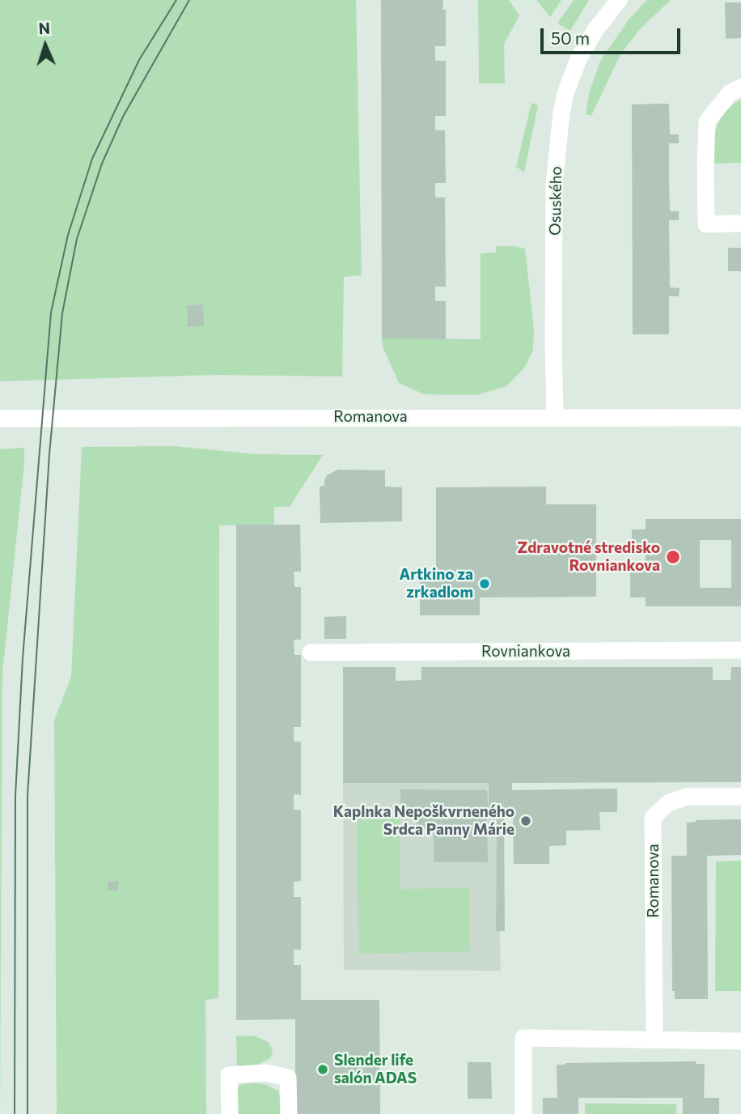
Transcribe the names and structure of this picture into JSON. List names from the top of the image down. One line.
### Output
{"streets":{"street":["Osuského","Romanova","Rovniankova"]},"crossings":[["Osuského","Romanova"]],"places":["Zdravotné stredisko Rovniankova","Artkino za zrkadlom","Kaplnka Nepoškvrneného Srdca Panny Márie","Slender life salón ADAS"],"scale_bar":"50 m","north":"top"}
